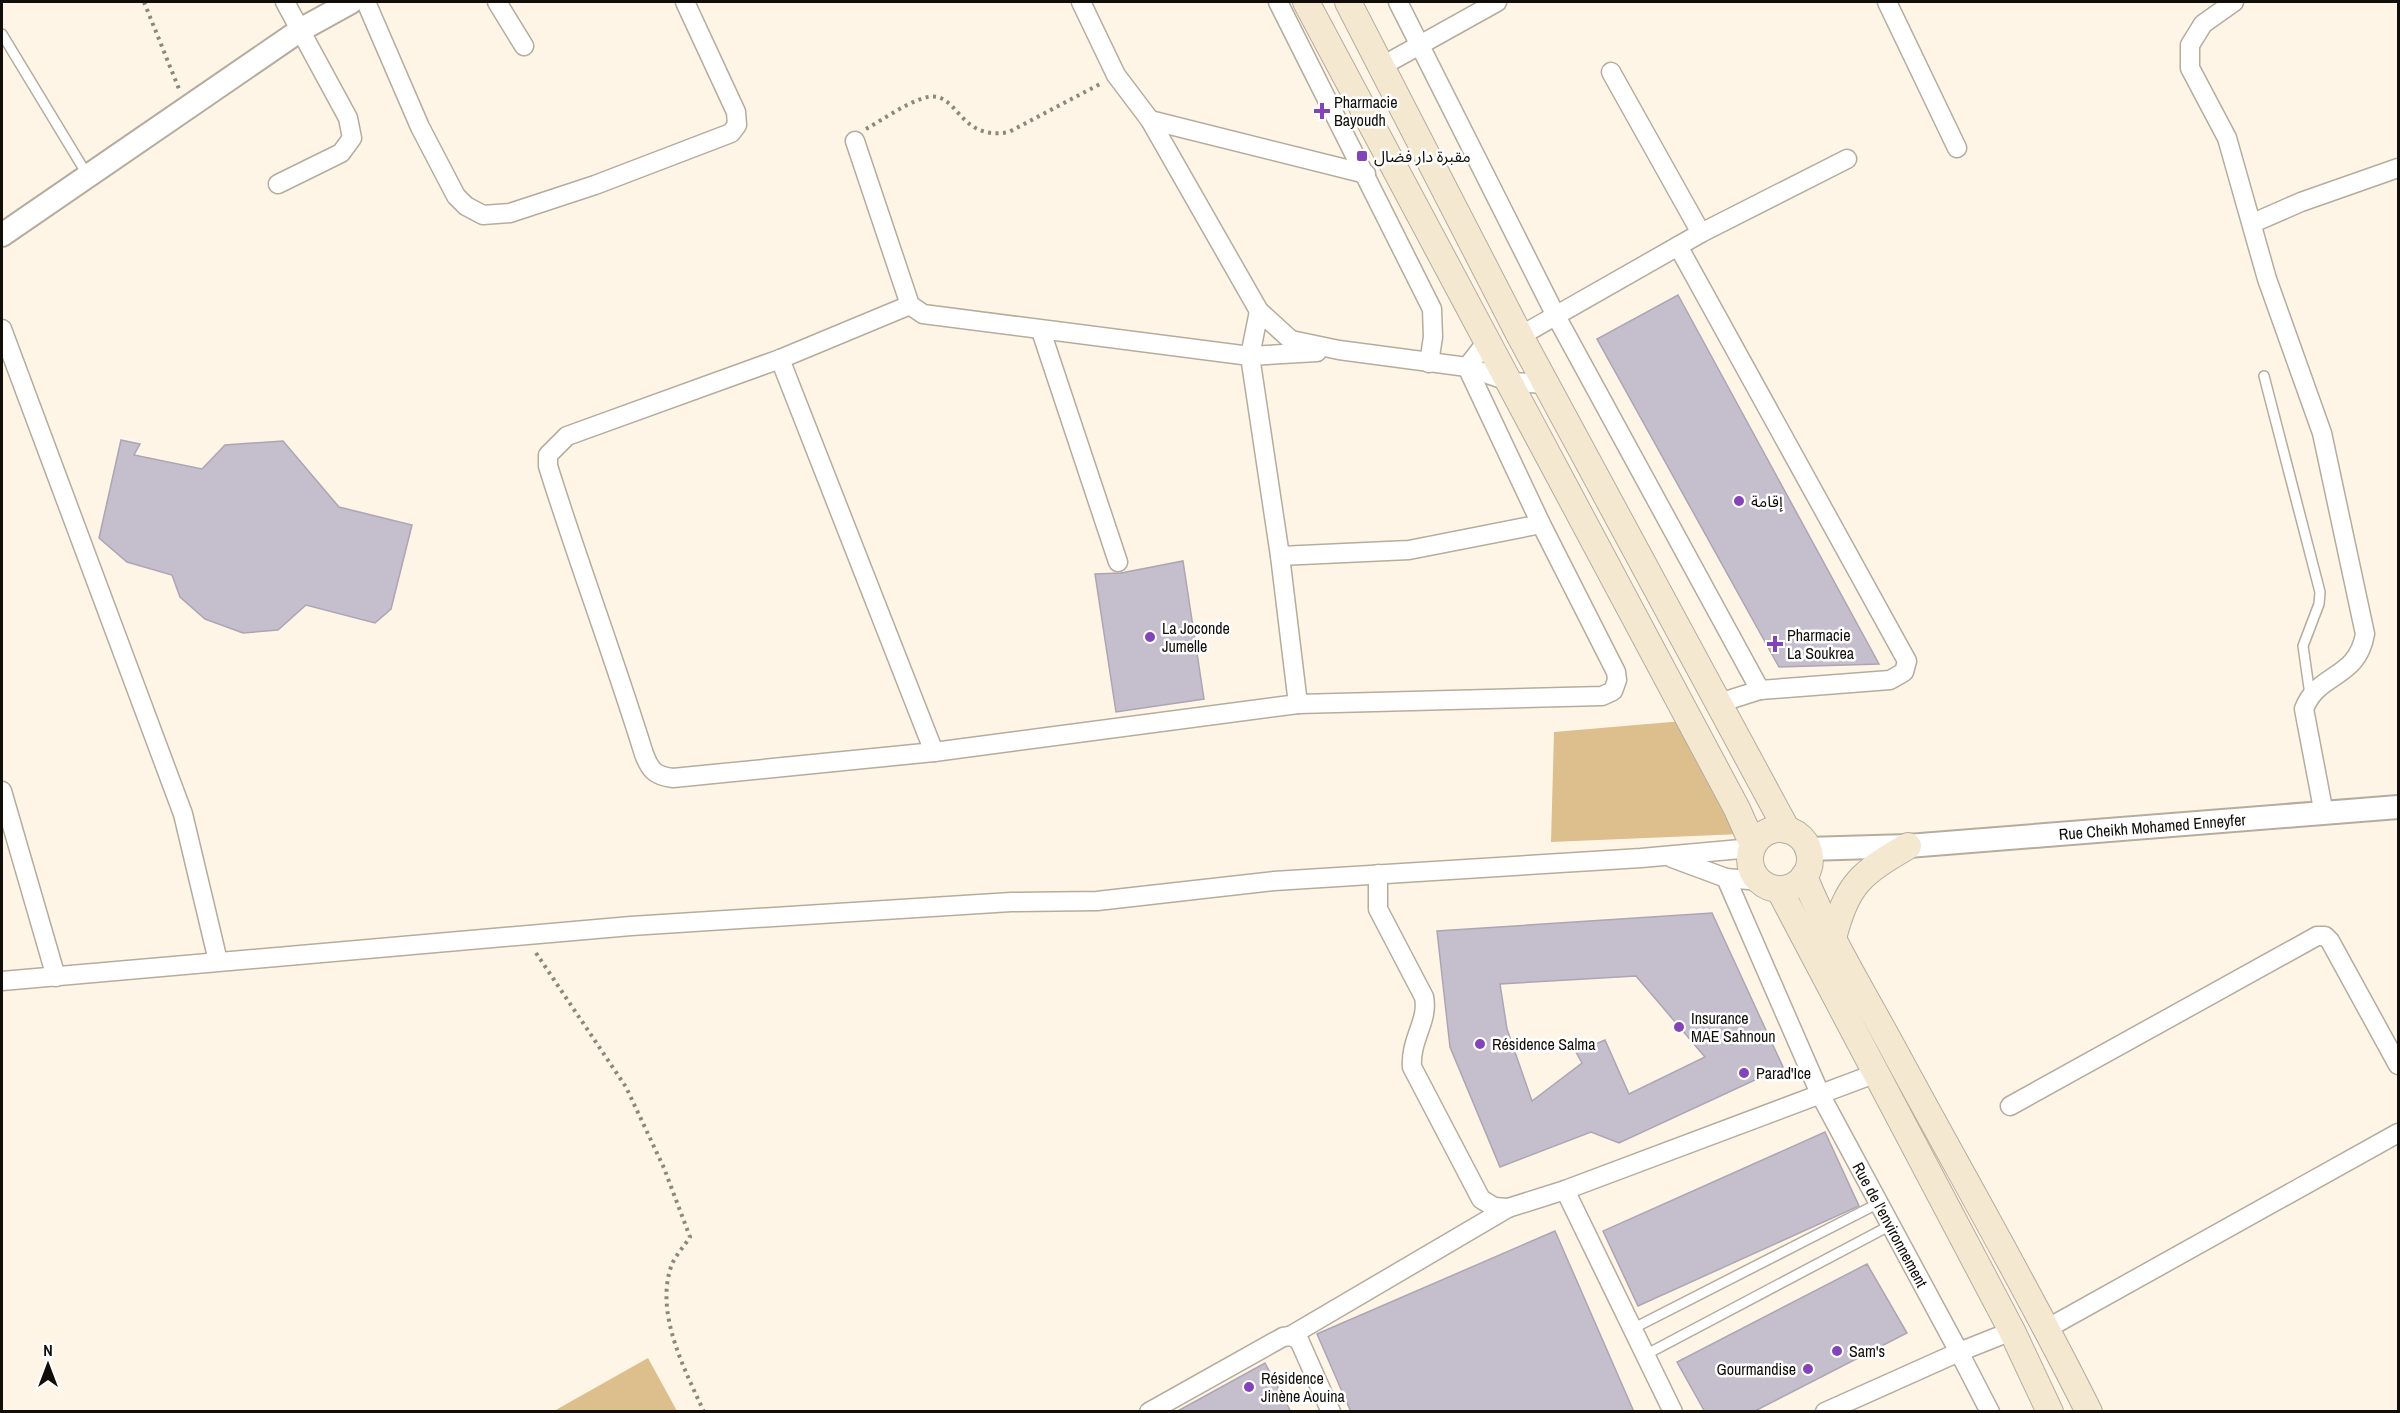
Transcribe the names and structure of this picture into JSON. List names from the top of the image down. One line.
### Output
{"streets":{"street":["Rue Cheikh Mohamed Enneyfer","Rue de l'environnement"]},"places":{"health":["Pharmacie Bayoudh","Pharmacie La Soukrea"],"transit":["مقبرة دار فضال"],"other":["إقامة","La Joconde Jumelle","Insurance MAE Sahnoun","Résidence Salma","Parad'Ice","Sam's","Gourmandise","Résidence Jinène Aouina"]},"north":"top"}
